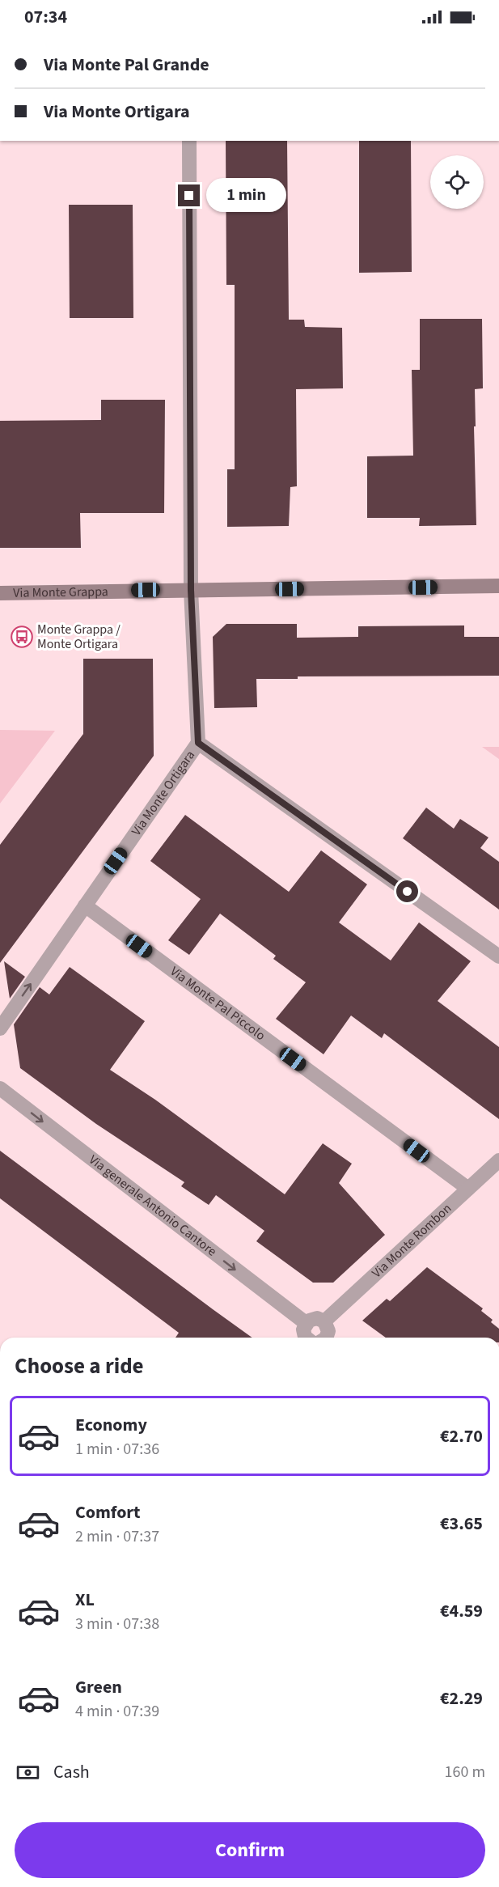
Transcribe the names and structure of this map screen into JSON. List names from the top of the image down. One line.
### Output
{"streets":{"street":["Via Monte Grappa","Via Monte Ortigara","Via Monte Pal Piccolo","Via generale Antonio Cantore","Via Monte Rombon"]},"crossings":[["Via Monte Grappa","Via Monte Ortigara"],["Via Monte Ortigara","Via Monte Pal Piccolo"],["Via Monte Pal Piccolo","Via Monte Rombon"]],"one_way":["Via generale Antonio Cantore"],"places":{"bus stop":["Monte Grappa / Monte Ortigara"]},"page":{"status":"07:34","banner":["Via Monte Pal Grande","Via Monte Ortigara"],"bubble":"1 min","heading":"Choose a ride","list":[{"name":"Economy","note":"1 min · 07:36","value":"€2.70"},{"name":"Comfort","note":"2 min · 07:37","value":"€3.65"},{"name":"XL","note":"3 min · 07:38","value":"€4.59"},{"name":"Green","note":"4 min · 07:39","value":"€2.29"}],"pay":["Cash","160 m"],"buttons":"Confirm"}}
